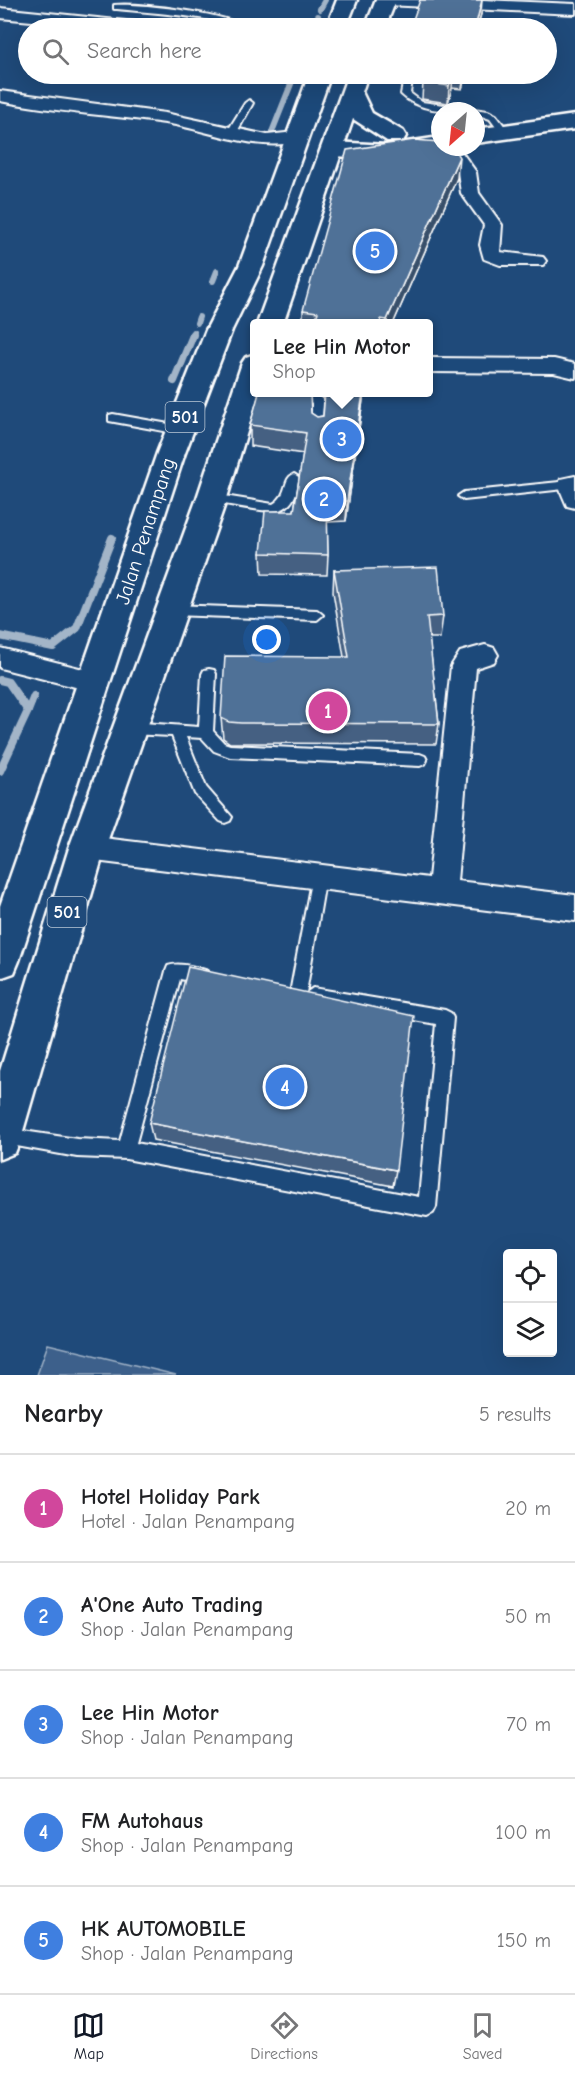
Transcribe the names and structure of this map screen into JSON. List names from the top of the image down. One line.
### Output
{"streets":{"main road":["501","Jalan Penampang"]},"north":"bottom left","page":{"search":"Search here","pins":["5","3","2","1","4"],"popup":["Lee Hin Motor","Shop"],"heading":["Nearby","5 results"],"list":[{"mark":"1","name":"Hotel Holiday Park","note":"Hotel · Jalan Penampang","value":"20 m"},{"mark":"2","name":"A'One Auto Trading","note":"Shop · Jalan Penampang","value":"50 m"},{"mark":"3","name":"Lee Hin Motor","note":"Shop · Jalan Penampang","value":"70 m"},{"mark":"4","name":"FM Autohaus","note":"Shop · Jalan Penampang","value":"100 m"},{"mark":"5","name":"HK AUTOMOBILE","note":"Shop · Jalan Penampang","value":"150 m"}],"nav":["Map","Directions","Saved"]}}
